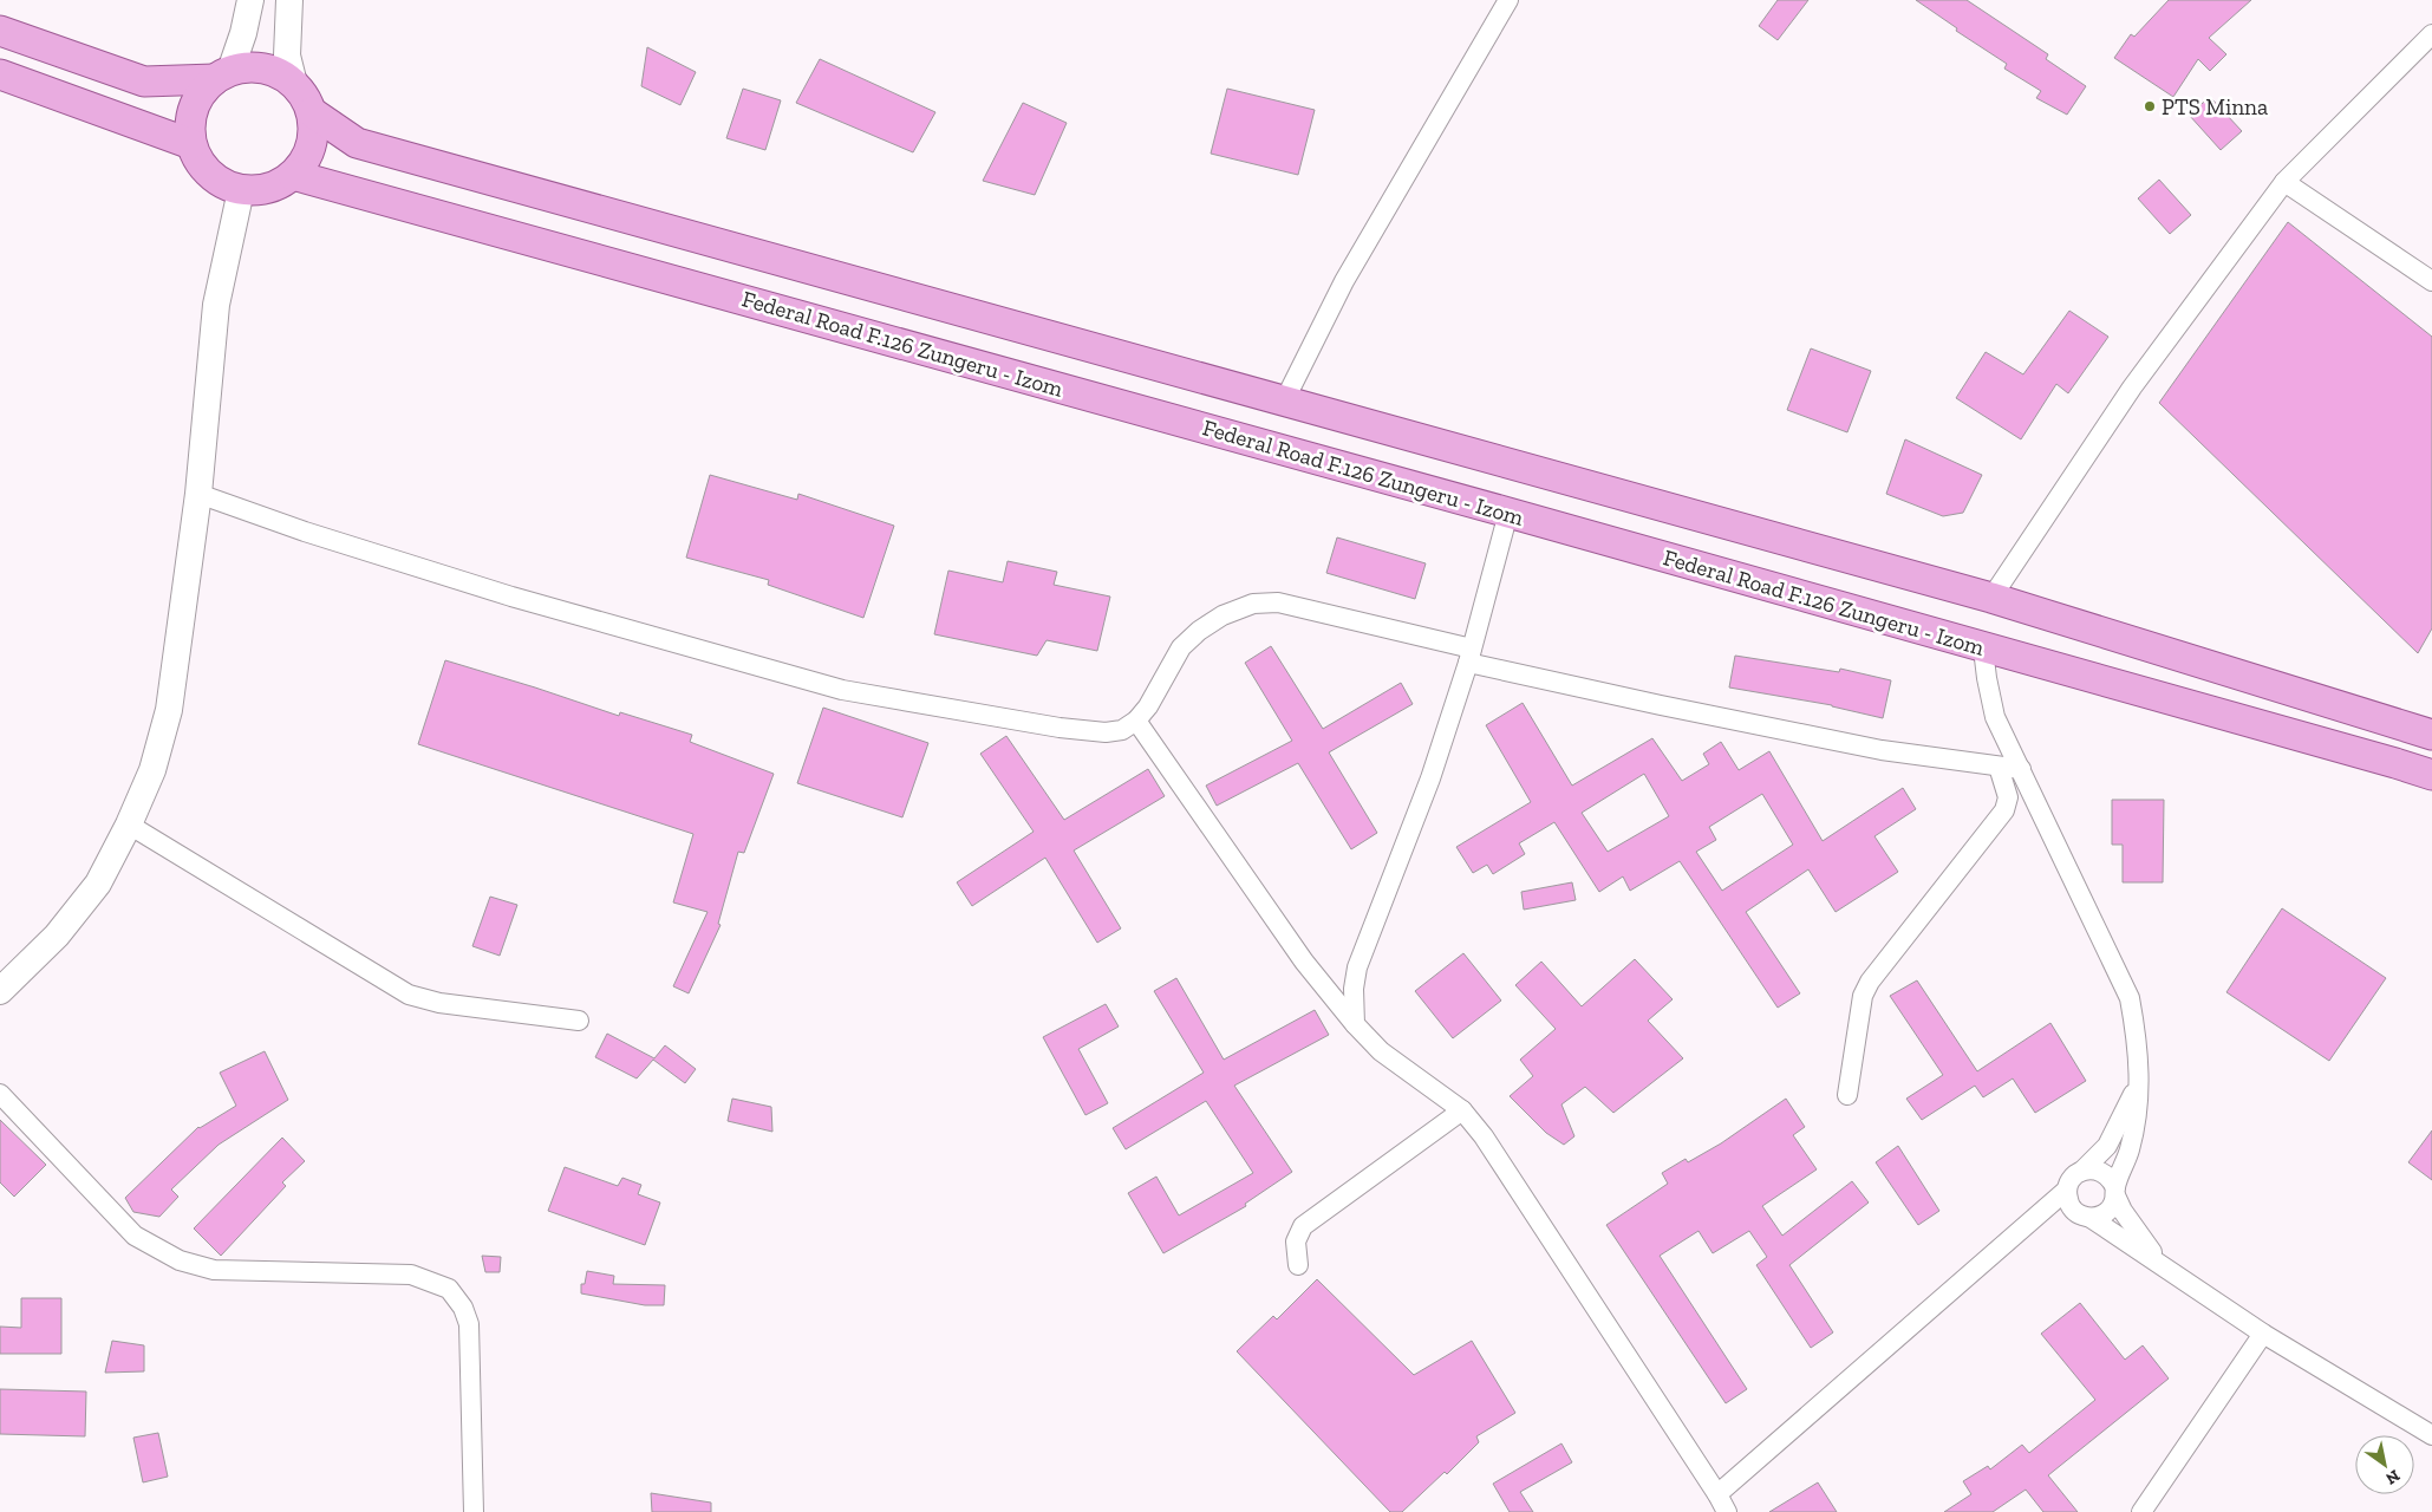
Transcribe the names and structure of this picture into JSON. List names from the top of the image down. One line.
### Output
{"streets":{"main road":["Federal Road F.126 Zungeru - Izom"]},"places":["PTS Minna"],"north":"bottom right"}
